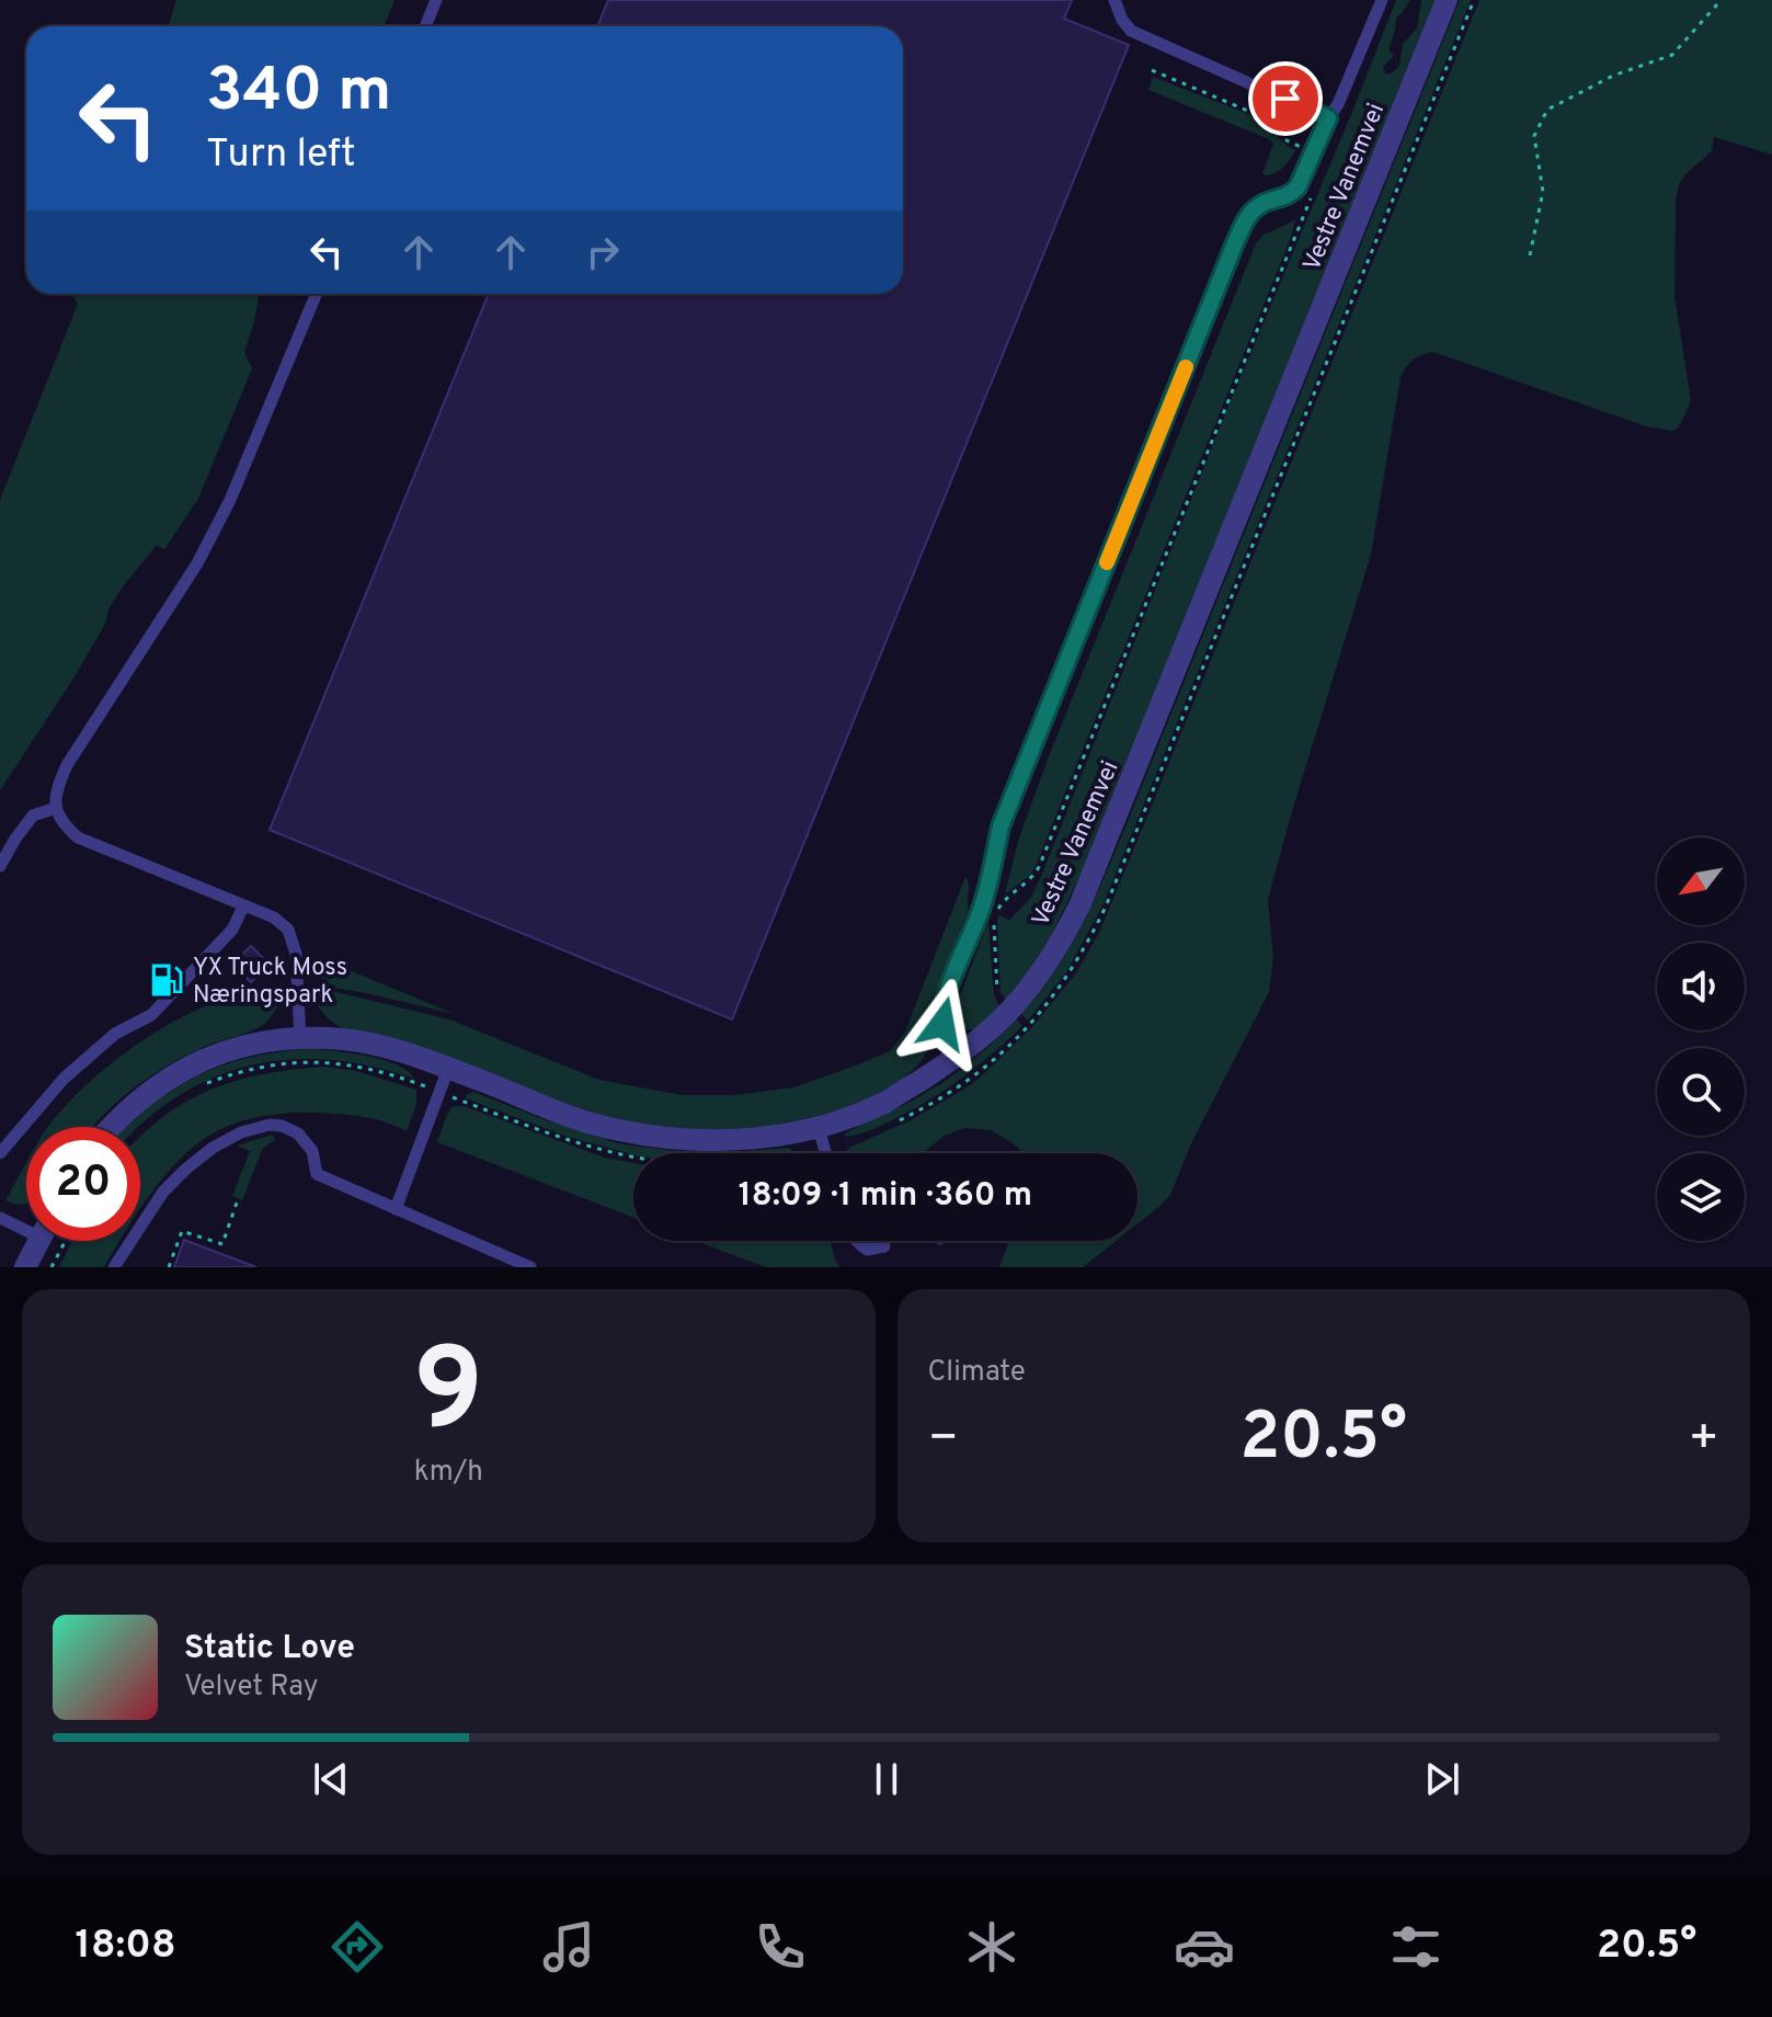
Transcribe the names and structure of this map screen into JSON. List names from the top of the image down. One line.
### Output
{"streets":{"street":["Vestre Vanemvei"]},"places":{"fuel station":["YX Truck Moss Næringspark"]},"north":"bottom left","page":{"turn":["340 m","Turn left"],"limit":"20","trip":"18:09 · 1 min · 360 m","tile":[["9","km/h"],"Climate"],"heat":["−","20.5°","+"],"song":["Static Love","Velvet Ray"],"tabs":["18:08","20.5°"]}}
